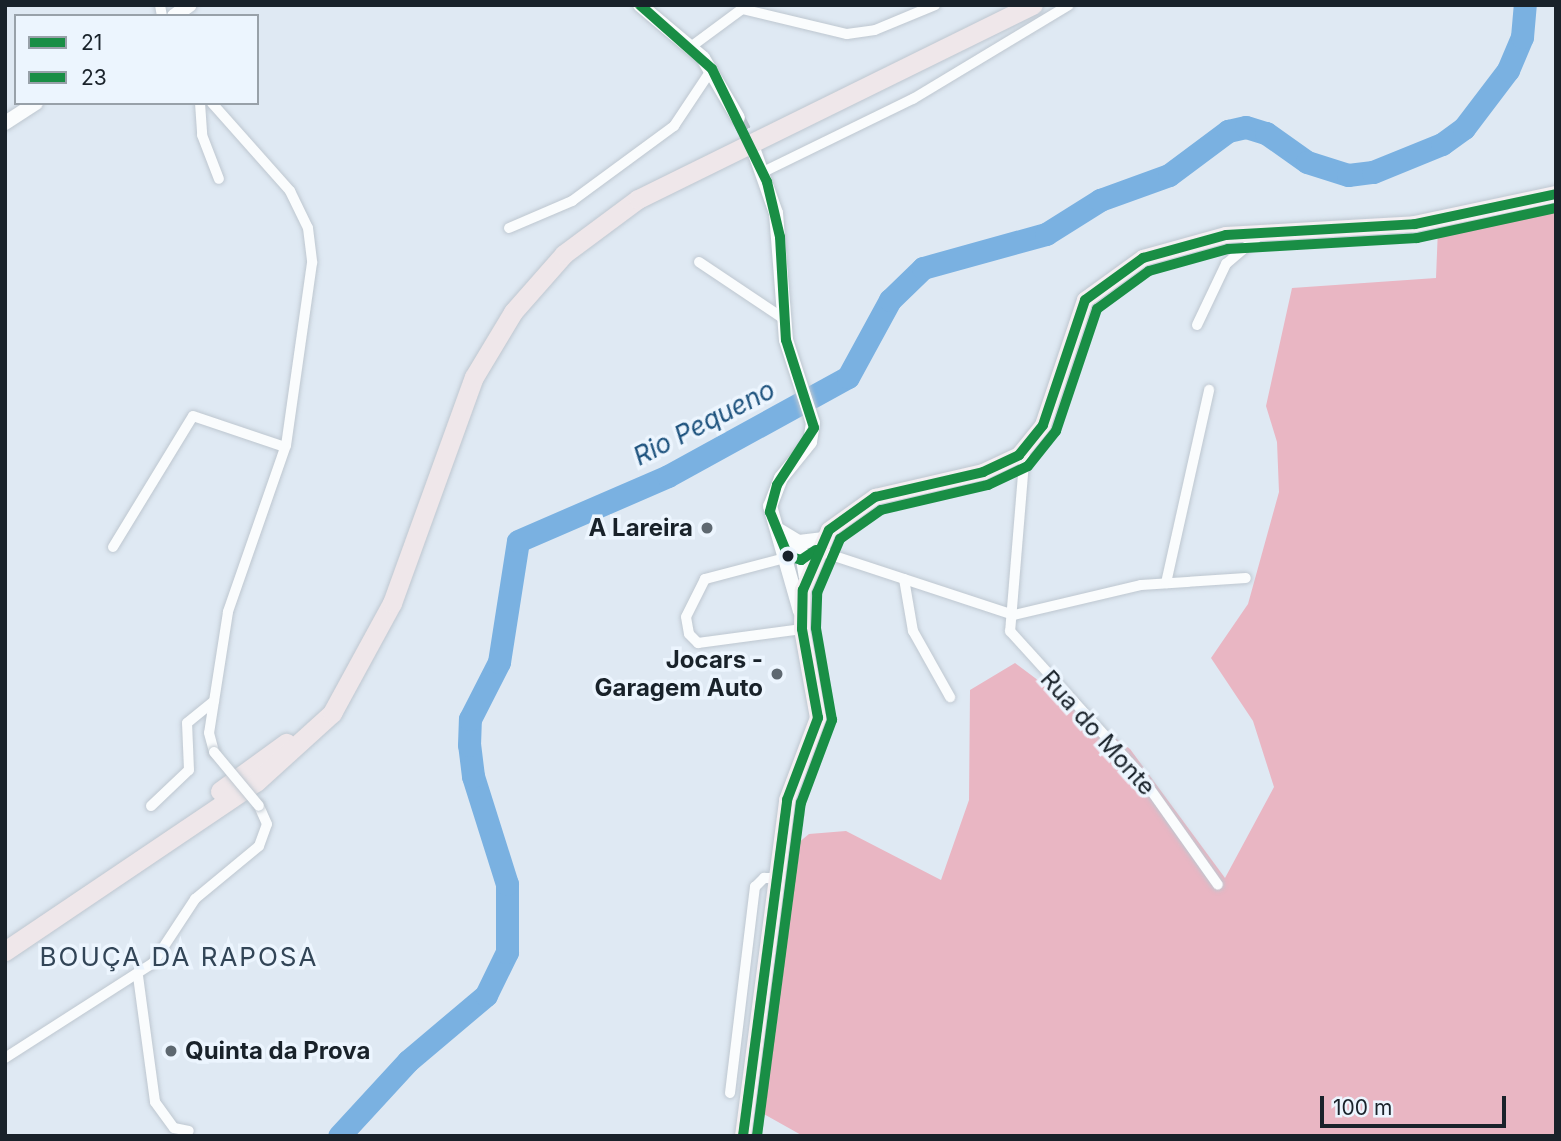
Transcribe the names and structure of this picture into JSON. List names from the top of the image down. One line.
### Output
{"streets":{"street":["Rua do Monte"]},"districts":["BOUÇA DA RAPOSA"],"water":["Rio Pequeno"],"places":["A Lareira","Jocars - Garagem Auto","Quinta da Prova"],"lines":["transit line 21","transit line 23"],"legend":["21","23"],"scale_bar":"100 m"}
